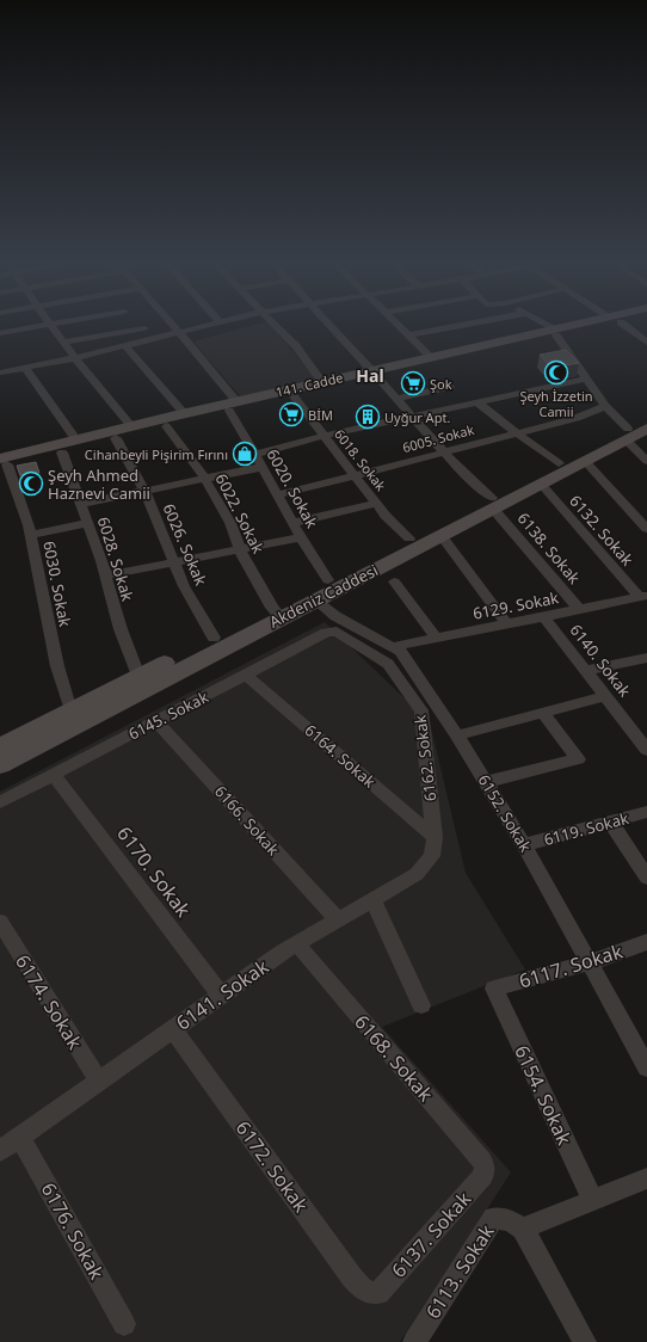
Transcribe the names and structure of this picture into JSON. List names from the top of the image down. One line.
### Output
{"streets":{"main road":["141. Cadde","Akdeniz Caddesi"],"street":["6005. Sokak","6018. Sokak","6020. Sokak","6022. Sokak","6132. Sokak","6026. Sokak","6138. Sokak","6028. Sokak","6030. Sokak","6129. Sokak","6140. Sokak","6145. Sokak","6164. Sokak","6162. Sokak","6152. Sokak","6166. Sokak","6119. Sokak","6170. Sokak","6117. Sokak","6141. Sokak","6174. Sokak","6168. Sokak","6154. Sokak","6172. Sokak","6176. Sokak","6137. Sokak","6113. Sokak"]},"crossings":[["141. Cadde","6018. Sokak"],["141. Cadde","6020. Sokak"],["141. Cadde","6022. Sokak"],["141. Cadde","6026. Sokak"],["141. Cadde","6138. Sokak"],["141. Cadde","6028. Sokak"],["141. Cadde","6030. Sokak"],["6005. Sokak","6018. Sokak"],["6005. Sokak","6020. Sokak"],["6005. Sokak","6138. Sokak"],["6018. Sokak","Akdeniz Caddesi"],["6020. Sokak","Akdeniz Caddesi"],["6022. Sokak","Akdeniz Caddesi"],["6132. Sokak","Akdeniz Caddesi"],["6132. Sokak","6129. Sokak"],["6026. Sokak","Akdeniz Caddesi"],["6138. Sokak","Akdeniz Caddesi"],["6138. Sokak","6129. Sokak"],["6028. Sokak","Akdeniz Caddesi"],["6030. Sokak","Akdeniz Caddesi"],["Akdeniz Caddesi","6152. Sokak"],["6129. Sokak","6140. Sokak"],["6129. Sokak","6152. Sokak"],["6145. Sokak","6164. Sokak"],["6145. Sokak","6162. Sokak"],["6145. Sokak","6166. Sokak"],["6145. Sokak","6170. Sokak"],["6164. Sokak","6162. Sokak"],["6164. Sokak","6141. Sokak"],["6162. Sokak","6141. Sokak"],["6152. Sokak","6119. Sokak"],["6152. Sokak","6117. Sokak"],["6166. Sokak","6141. Sokak"],["6170. Sokak","6141. Sokak"],["6117. Sokak","6154. Sokak"],["6141. Sokak","6174. Sokak"],["6141. Sokak","6168. Sokak"],["6141. Sokak","6172. Sokak"],["6141. Sokak","6176. Sokak"],["6168. Sokak","6137. Sokak"],["6172. Sokak","6137. Sokak"]],"districts":["Hal"],"places":{"mosque":["Şeyh İzzetin Camii","Şeyh Ahmed Haznevi Camii"],"supermarket":["Şok","BİM"],"building":["Uyğur Apt."],"shop":["Cihanbeyli Pişirim Fırını"]}}
